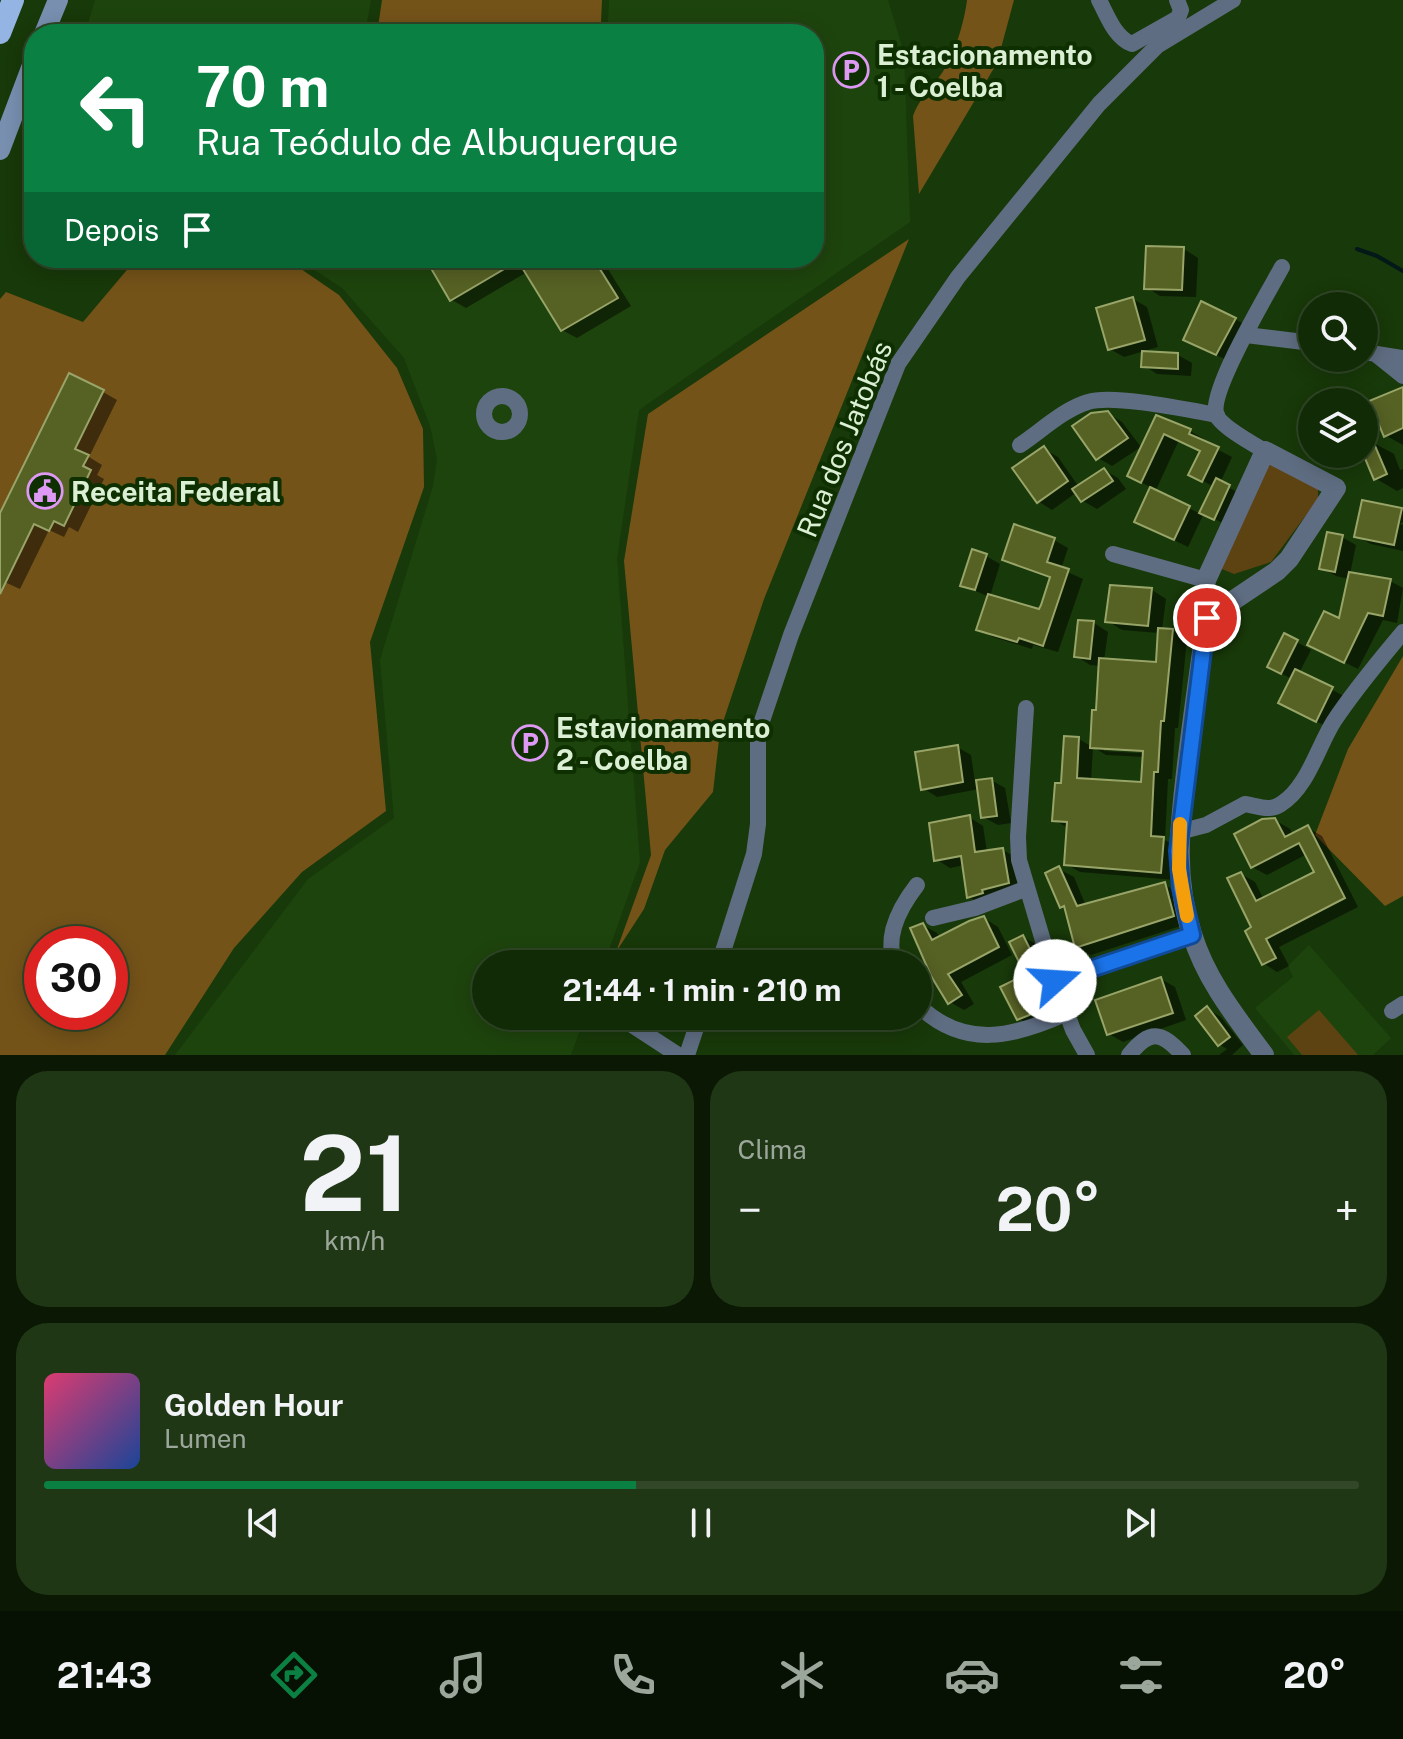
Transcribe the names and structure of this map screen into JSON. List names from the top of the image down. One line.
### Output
{"streets":{"street":["Rua dos Jatobás"]},"places":{"parking":["Estacionamento 1 - Coelba","Estavionamento 2 - Coelba"],"public building":["Receita Federal"]},"page":{"turn":["70 m","Rua Teódulo de Albuquerque"],"then":"Depois","limit":"30","trip":"21:44 · 1 min · 210 m","tile":[["21","km/h"],"Clima"],"heat":["−","20°","+"],"song":["Golden Hour","Lumen"],"tabs":["21:43","20°"]}}
